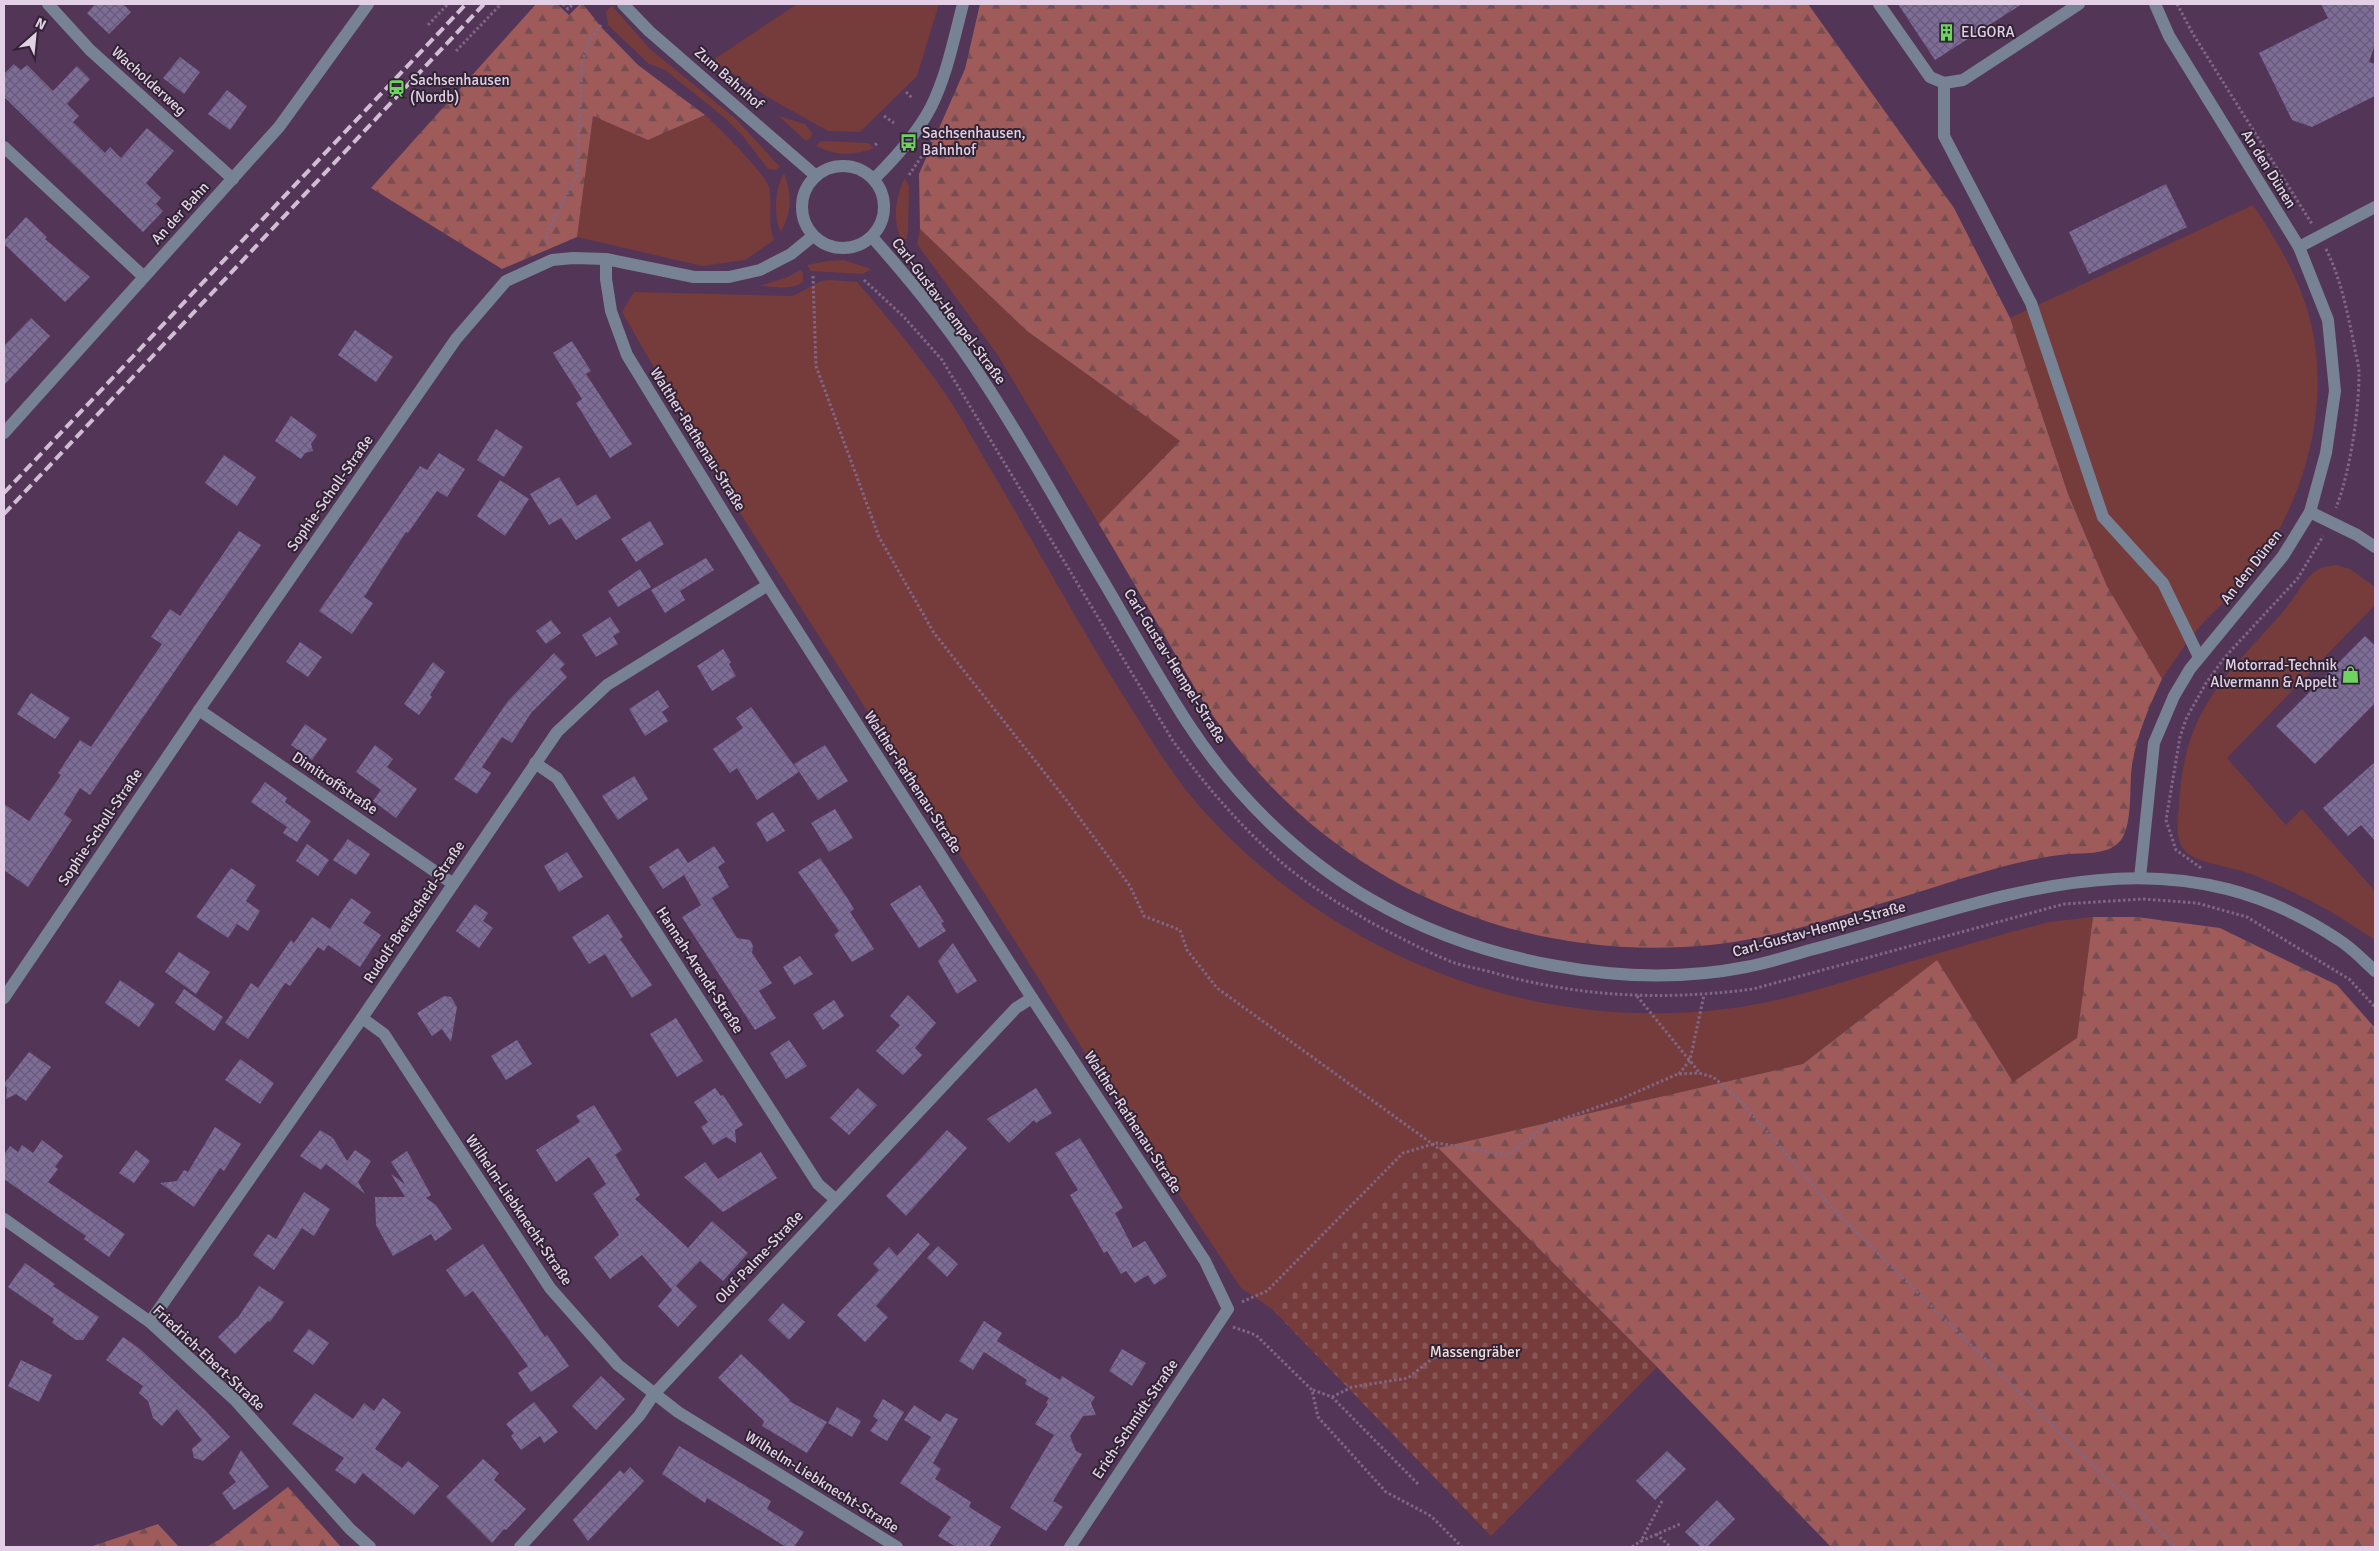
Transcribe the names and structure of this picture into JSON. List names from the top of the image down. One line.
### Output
{"streets":{"street":["Zum Bahnhof","Wacholderweg","An den Dünen","An der Bahn","Carl-Gustav-Hempel-Straße","Walther-Rathenau-Straße","Sophie-Scholl-Straße","Dimitroffstraße","Rudolf-Breitscheid-Straße","Hannah-Arendt-Straße","Wilhelm-Liebknecht-Straße","Olof-Palme-Straße","Friedrich-Ebert-Straße","Erich-Schmidt-Straße"]},"crossings":[["Zum Bahnhof","Carl-Gustav-Hempel-Straße"],["Zum Bahnhof","Sophie-Scholl-Straße"],["Wacholderweg","An der Bahn"],["An den Dünen","Carl-Gustav-Hempel-Straße"],["Carl-Gustav-Hempel-Straße","Sophie-Scholl-Straße"],["Walther-Rathenau-Straße","Sophie-Scholl-Straße"],["Walther-Rathenau-Straße","Rudolf-Breitscheid-Straße"],["Walther-Rathenau-Straße","Olof-Palme-Straße"],["Walther-Rathenau-Straße","Erich-Schmidt-Straße"],["Sophie-Scholl-Straße","Dimitroffstraße"],["Dimitroffstraße","Rudolf-Breitscheid-Straße"],["Rudolf-Breitscheid-Straße","Hannah-Arendt-Straße"],["Rudolf-Breitscheid-Straße","Wilhelm-Liebknecht-Straße"],["Rudolf-Breitscheid-Straße","Friedrich-Ebert-Straße"],["Hannah-Arendt-Straße","Olof-Palme-Straße"],["Wilhelm-Liebknecht-Straße","Olof-Palme-Straße"]],"parks":["Massengräber"],"places":{"building":["ELGORA"],"station":["Sachsenhausen (Nordb)"],"bus stop":["Sachsenhausen, Bahnhof"],"shop":["Motorrad-Technik Alvermann & Appelt"]},"north":"top right"}
